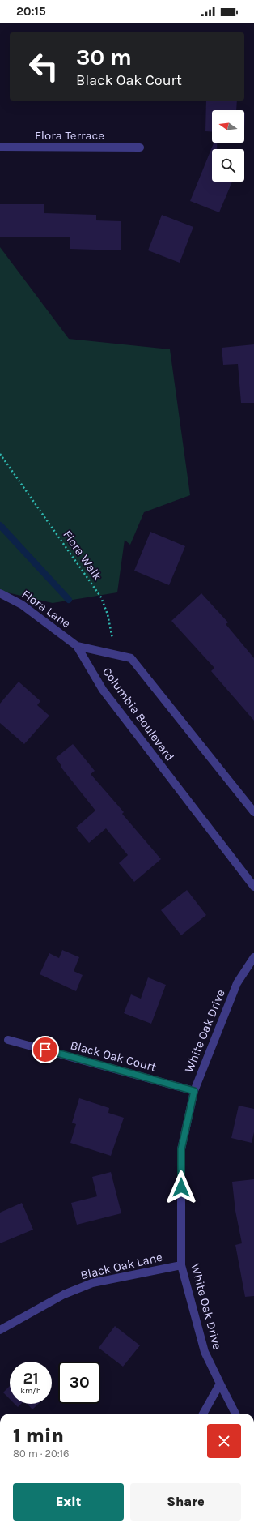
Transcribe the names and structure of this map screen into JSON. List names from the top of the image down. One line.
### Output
{"streets":{"street":["Flora Terrace","Flora Lane","Columbia Boulevard","White Oak Drive","Black Oak Court","Black Oak Lane"],"path":["Flora Walk"]},"crossings":[["Flora Walk","Columbia Boulevard"],["Flora Lane","Columbia Boulevard"],["White Oak Drive","Black Oak Court"],["White Oak Drive","Black Oak Lane"]],"north":"left","page":{"status":"20:15","turn":["30 m","Black Oak Court"],"speed":"21 km/h","limit":"30","heading":["1 min","80 m · 20:16"],"buttons":["Exit","Share"]}}
